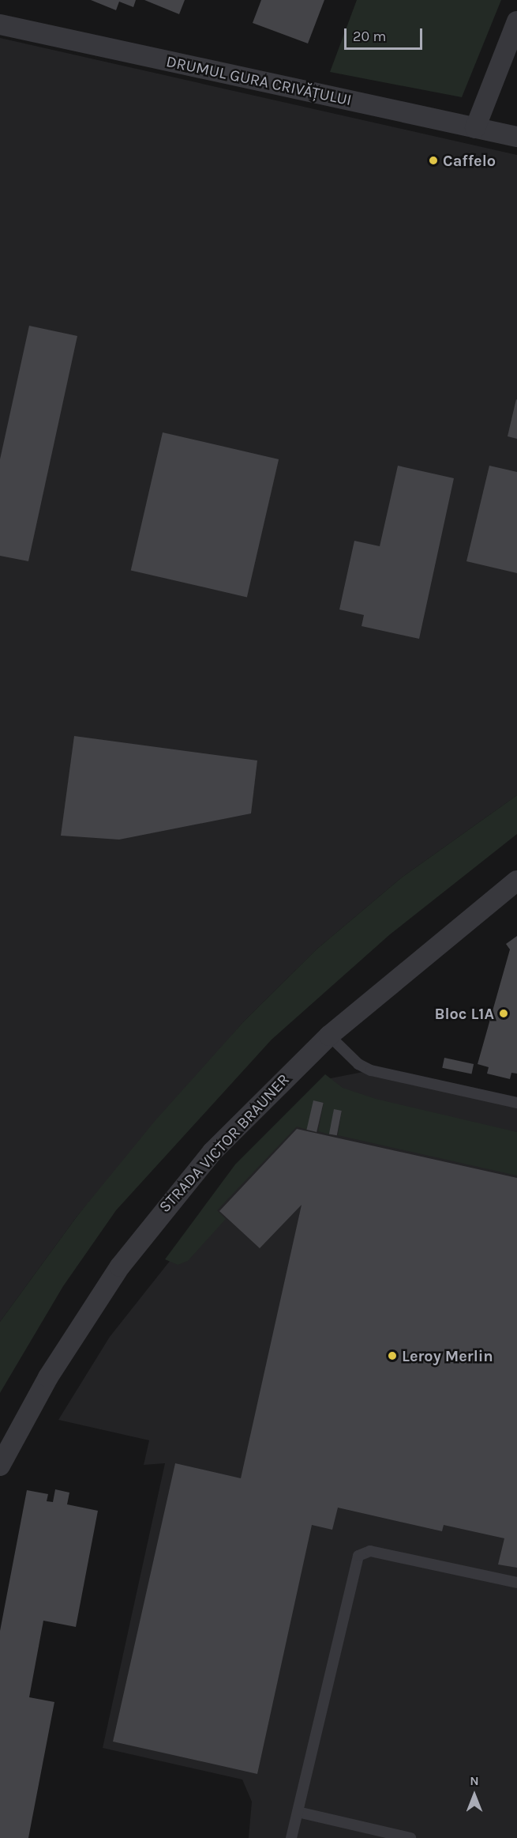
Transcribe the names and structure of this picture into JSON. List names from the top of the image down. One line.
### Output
{"streets":{"street":["DRUMUL GURA CRIVĂȚULUI","STRADA VICTOR BRAUNER"]},"places":["Caffelo","Bloc L1A","Leroy Merlin"],"scale_bar":"20 m","north":"top"}
